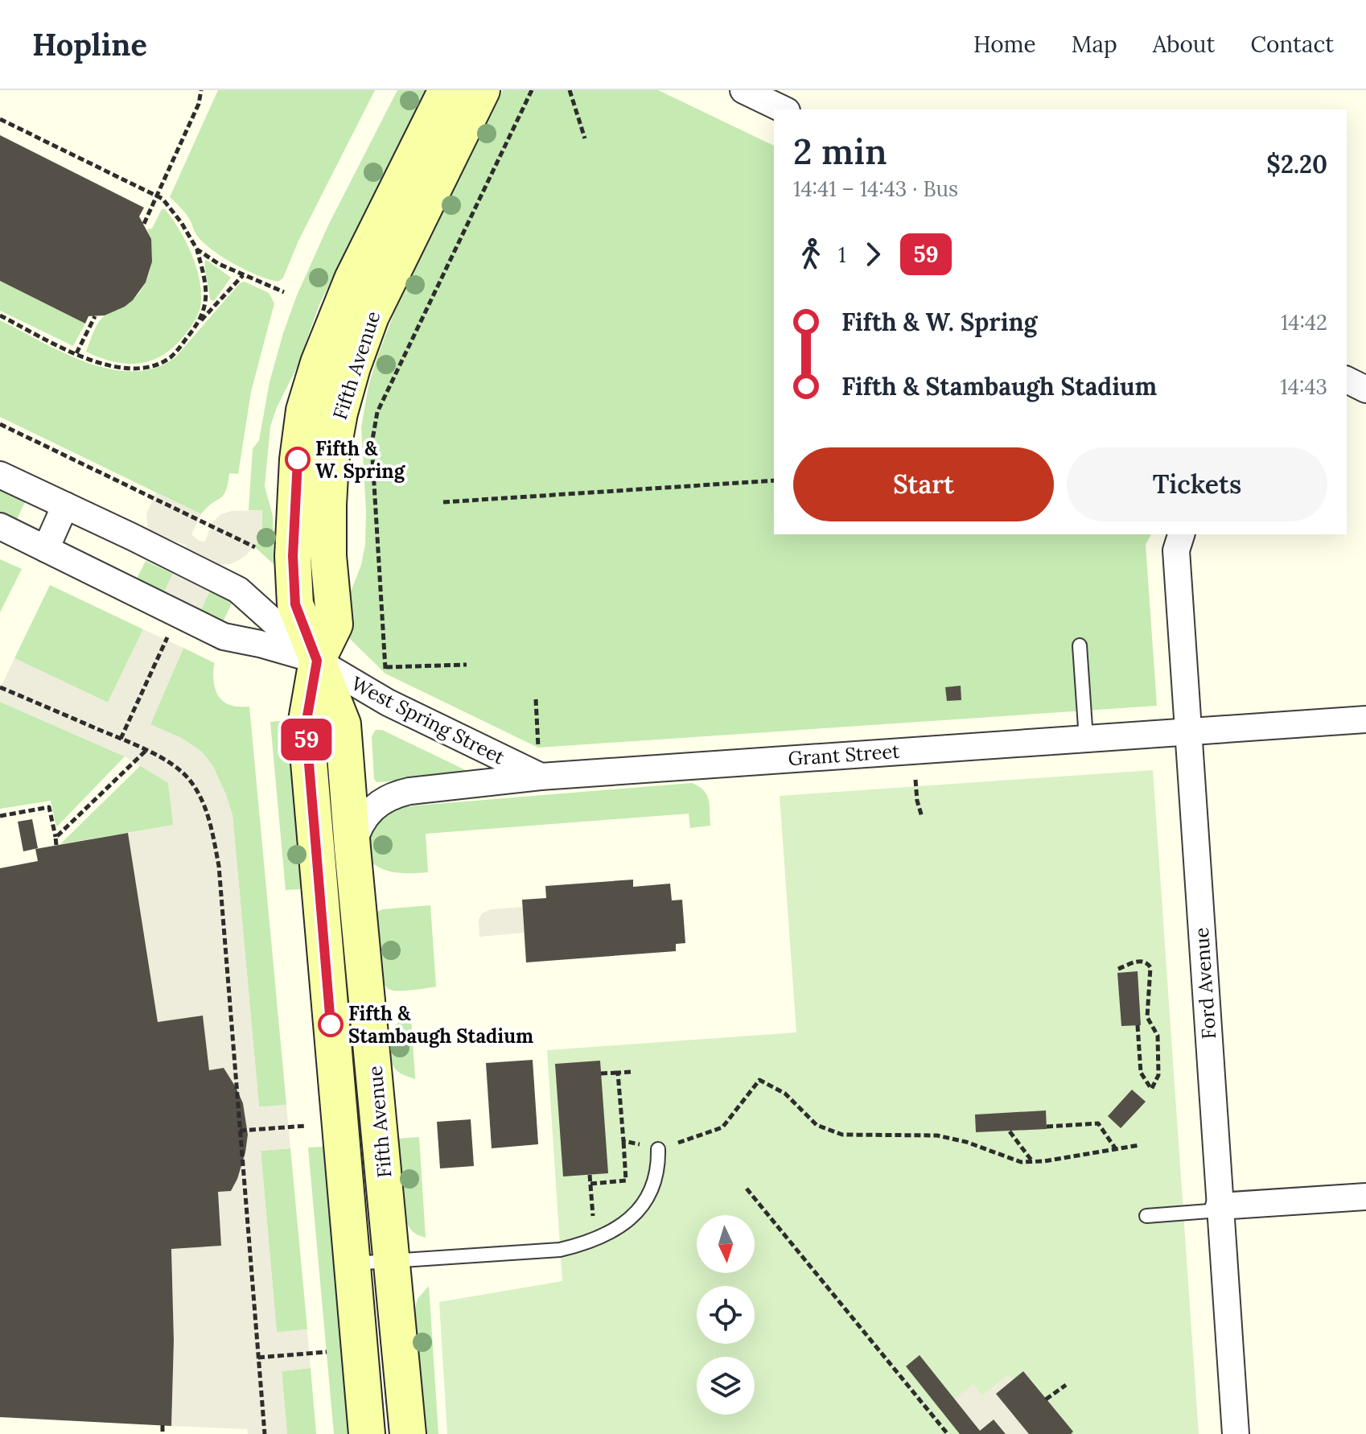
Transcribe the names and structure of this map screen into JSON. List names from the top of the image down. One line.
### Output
{"streets":{"main road":["Fifth Avenue"],"street":["West Spring Street","Grant Street","Ford Avenue"]},"crossings":[["Fifth Avenue","West Spring Street"],["Fifth Avenue","Grant Street"],["West Spring Street","Grant Street"],["Grant Street","Ford Avenue"]],"places":["Fifth & W. Spring","Fifth & Stambaugh Stadium"],"lines":["bus line 59"],"north":"bottom","page":{"header":"Hopline","nav":["Home","Map","About","Contact"],"on_map":"59","heading":["2 min","14:41 – 14:43 · Bus","$2.20"],"legs":["1","59"],"list":[{"name":"Fifth & W. Spring","value":"14:42"},{"name":"Fifth & Stambaugh Stadium","value":"14:43"}],"buttons":["Start","Tickets"]}}
